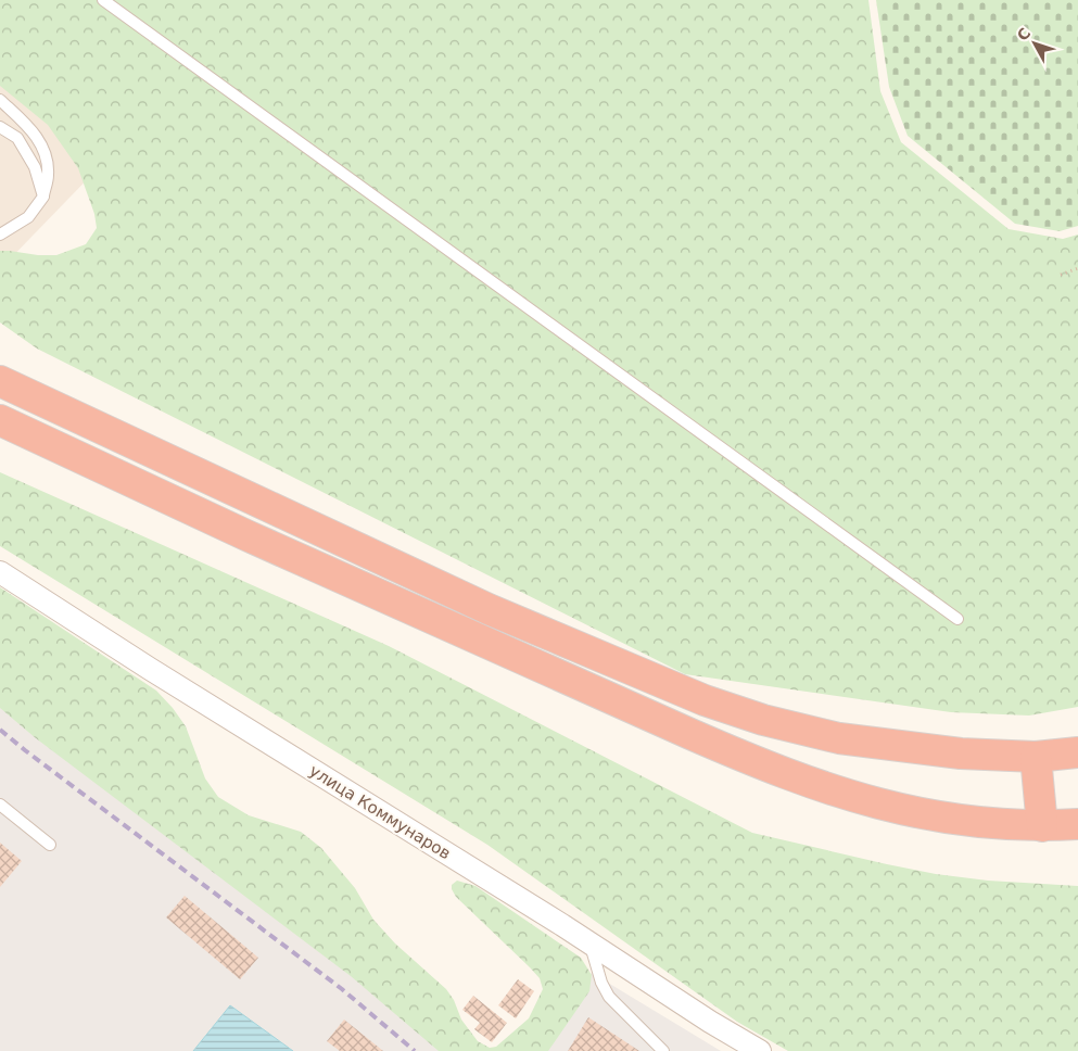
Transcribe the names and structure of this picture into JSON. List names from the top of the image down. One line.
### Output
{"streets":{"street":["улица Коммунаров"]},"north":"top left"}
